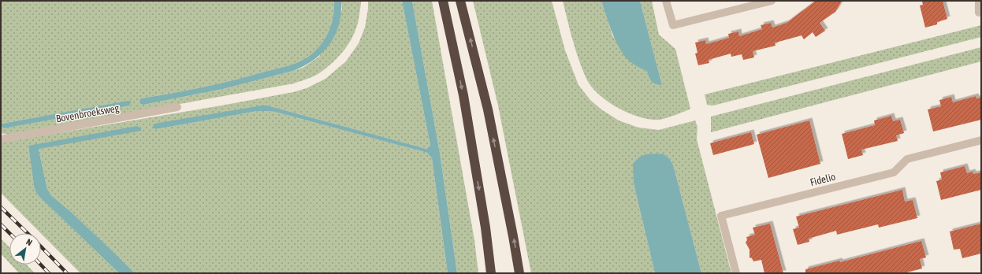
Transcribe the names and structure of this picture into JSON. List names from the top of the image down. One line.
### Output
{"streets":{"street":["Bovenbroeksweg","Fidelio"]},"north":"top right"}
